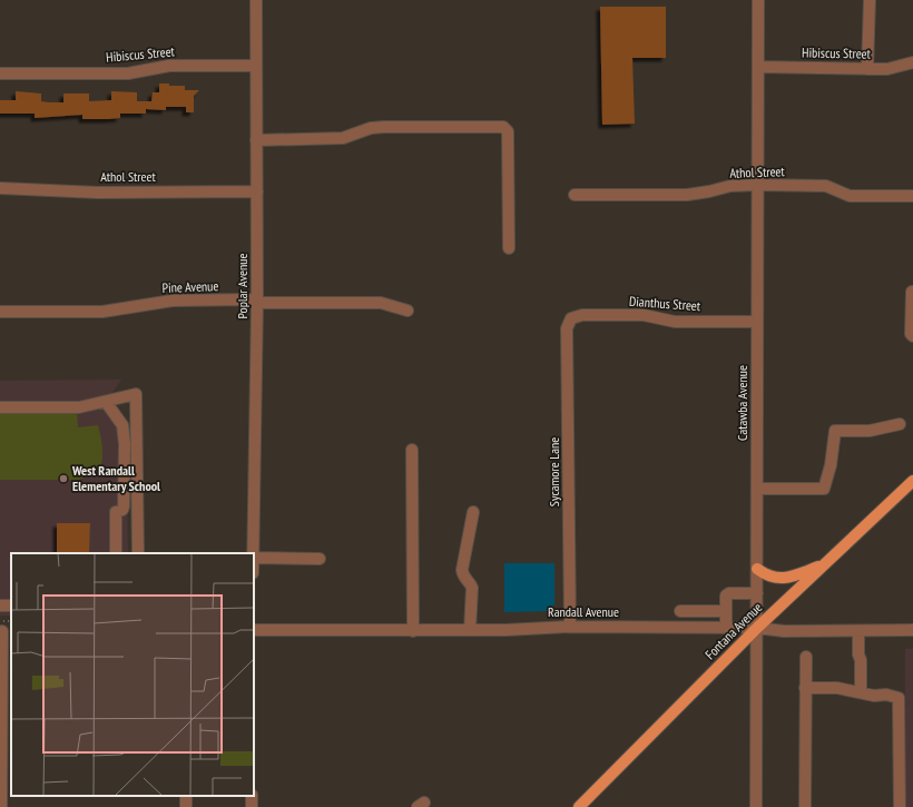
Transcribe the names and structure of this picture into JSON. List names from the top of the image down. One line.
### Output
{"streets":{"main road":["Fontana Avenue"],"street":["Hibiscus Street","Athol Street","Poplar Avenue","Pine Avenue","Dianthus Street","Catawba Avenue","Sycamore Lane","Randall Avenue"]},"crossings":[["Hibiscus Street","Poplar Avenue"],["Hibiscus Street","Catawba Avenue"],["Athol Street","Poplar Avenue"],["Athol Street","Catawba Avenue"],["Poplar Avenue","Pine Avenue"],["Dianthus Street","Catawba Avenue"],["Dianthus Street","Sycamore Lane"],["Catawba Avenue","Randall Avenue"],["Catawba Avenue","Fontana Avenue"],["Sycamore Lane","Randall Avenue"],["Randall Avenue","Fontana Avenue"]],"places":["West Randall Elementary School"]}
